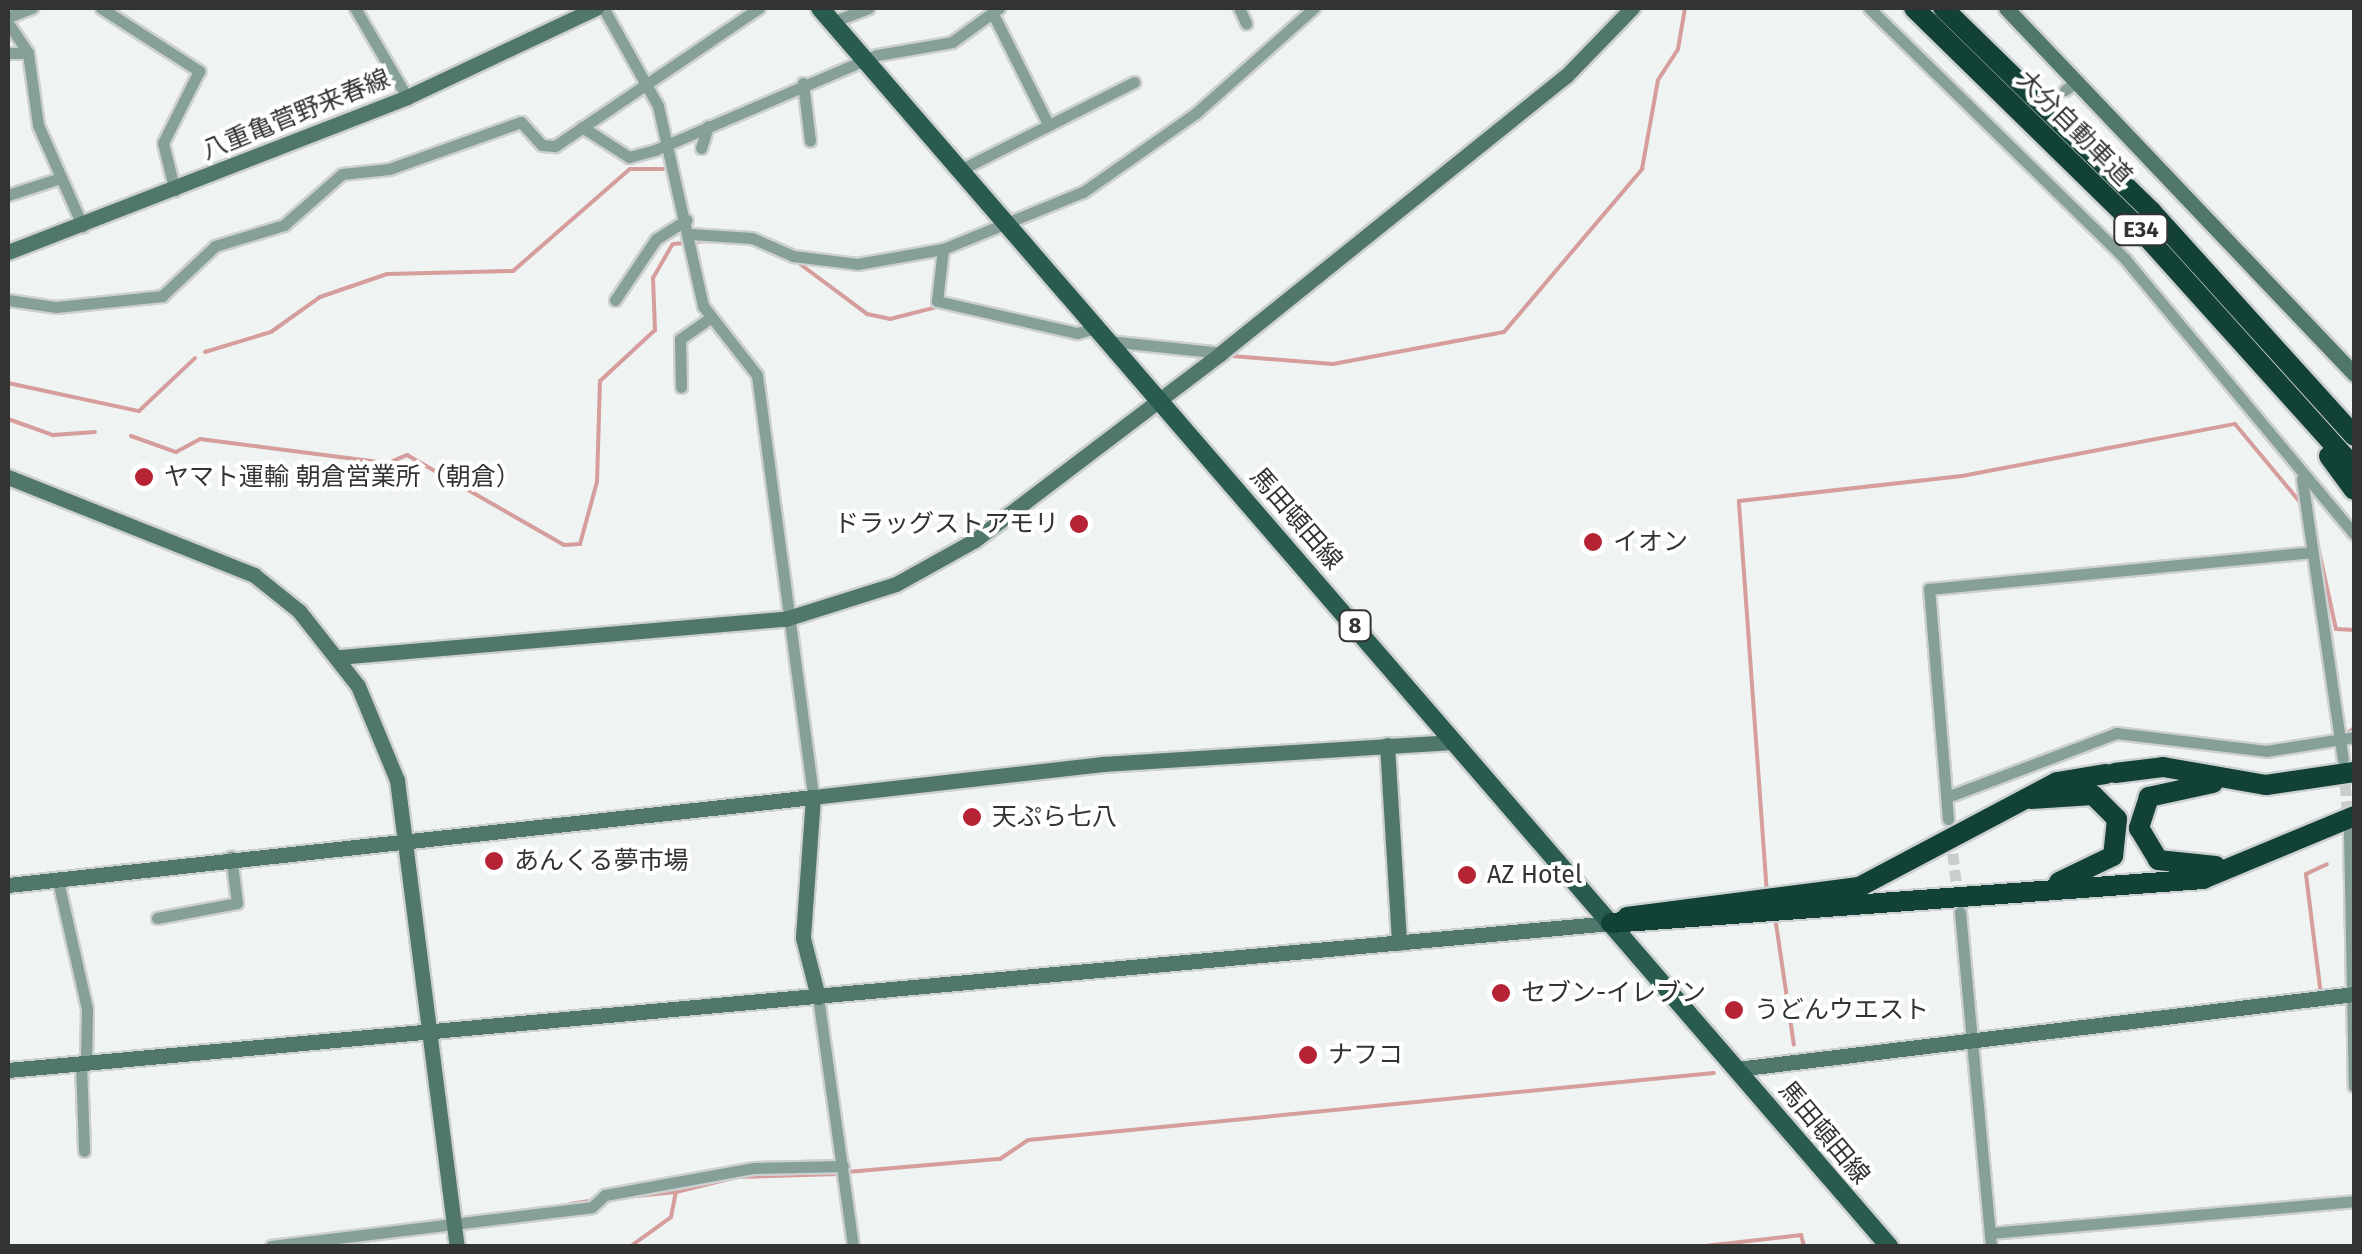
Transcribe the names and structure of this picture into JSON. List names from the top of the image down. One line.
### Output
{"streets":{"highway":["大分自動車道","E34"],"main road":["馬田頓田線","8"],"street":["八重亀菅野来春線"]},"places":["ヤマト運輸 朝倉営業所（朝倉）","ドラッグストアモリ","イオン","天ぷら七八","あんくる夢市場","AZ Hotel","セブン-イレブン","うどんウエスト","ナフコ"]}
